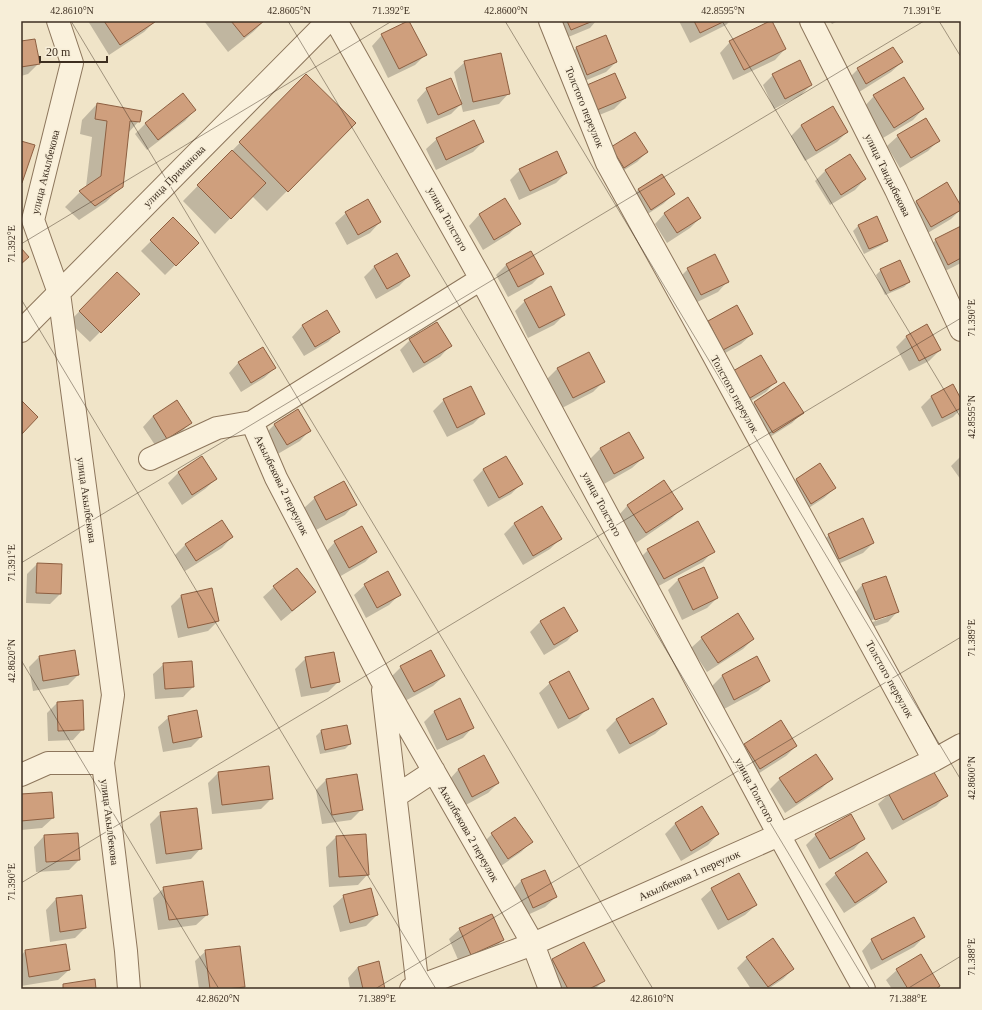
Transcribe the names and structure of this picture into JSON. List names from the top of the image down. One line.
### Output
{"streets":{"street":["Толстого переулок","улица Акылбекова","улица Тандыбекова","улица Приманова","улица Толстого","Акылбекова 2 переулок","Акылбекова 1 переулок"]},"crossings":[["Толстого переулок","Акылбекова 1 переулок"],["улица Акылбекова","улица Приманова"],["улица Толстого","Акылбекова 2 переулок"],["улица Толстого","Акылбекова 1 переулок"],["Акылбекова 2 переулок","Акылбекова 1 переулок"]],"scale_bar":"20 m","coordinates":["42.8610°N","42.8605°N","71.392°E","42.8600°N","42.8595°N","71.391°E","71.390°E","71.389°E","42.8620°N","71.388°E"]}
